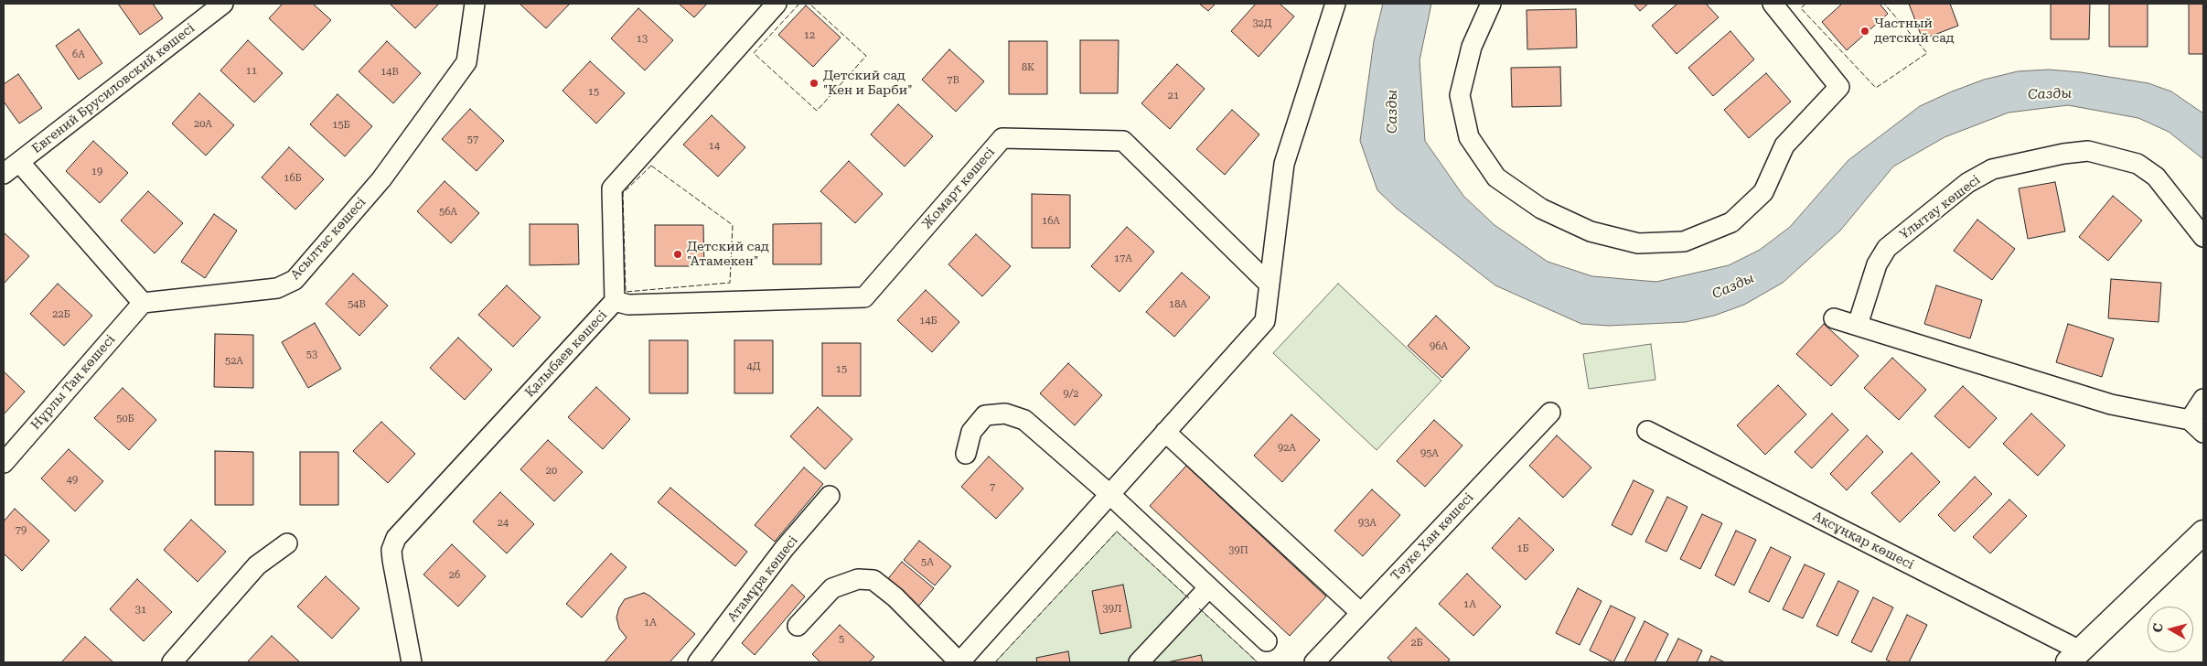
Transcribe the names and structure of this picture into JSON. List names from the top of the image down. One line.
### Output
{"streets":{"street":["Евгений Брусиловский көшесі","Жомарт көшесі","Ұлытау көшесі","Асылтас көшесі","Қалыбаев көшесі","Нұрлы Таң көшесі","Тәуке Хан көшесі","Ақсұңқар көшесі","Атамұра көшесі"]},"crossings":[["Жомарт көшесі","Қалыбаев көшесі"],["Асылтас көшесі","Нұрлы Таң көшесі"]],"water":["Сазды"],"places":["Частный детский сад","Детский сад \"Кен и Барби\"","Детский сад \"Атамекен\""],"house_numbers":["32Д","12","13","6А","8К","11","14В","7В","15","21","20А","15Б","57","14","19","16Б","56А","16А","17А","54В","18А","22Б","14Б","96А","53","52А","4Д","15","9/2","50Б","92А","95А","20","49","7","24","93А","79","1Б","39П","5А","26","1А","39Л","31","1А","5","2Б"],"north":"left"}
